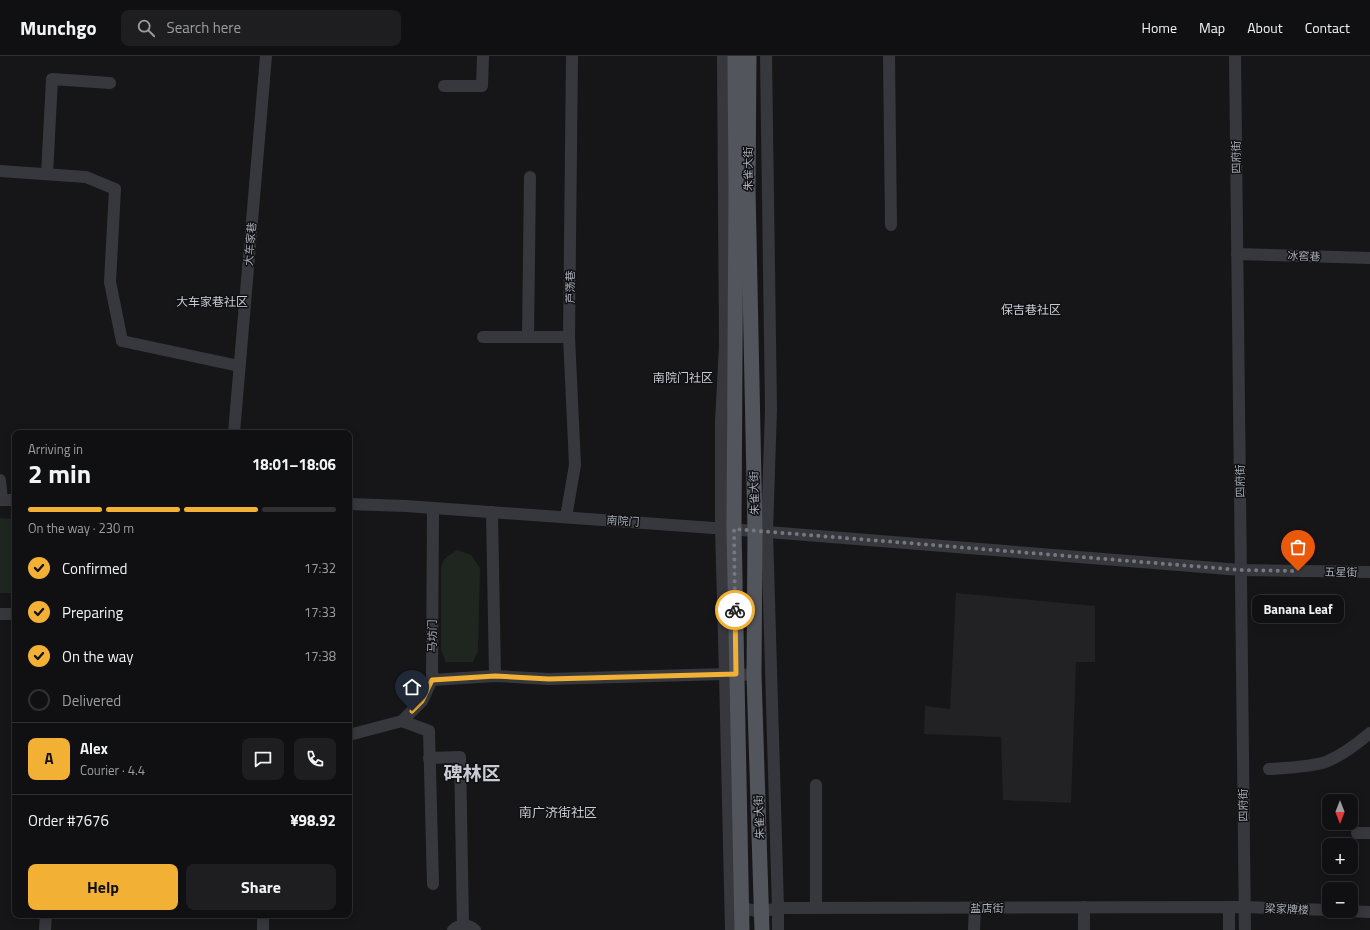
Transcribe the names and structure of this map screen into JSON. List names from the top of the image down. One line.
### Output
{"streets":{"main road":["朱雀大街"],"street":["四府街","大车家巷","冰窖巷","芦荡巷","南院门","五星街","马坊门","盐店街","梁家牌楼"]},"crossings":[["四府街","冰窖巷"],["四府街","五星街"],["四府街","盐店街"],["四府街","梁家牌楼"],["朱雀大街","南院门"],["朱雀大街","五星街"],["朱雀大街","盐店街"],["芦荡巷","南院门"],["南院门","五星街"],["南院门","马坊门"],["盐店街","梁家牌楼"]],"districts":["大车家巷社区","保吉巷社区","南院门社区","碑林区","南广济街社区"],"places":["Banana Leaf"],"north":"bottom","page":{"header":"Munchgo","search":"Search here","nav":["Home","Map","About","Contact"],"heading":["2 min","Arriving in","18:01–18:06"],"panel":["Alex","Courier · 4.4","Order #7676","¥98.92"],"bar":"On the way · 230 m","list":[["Confirmed","17:32"],["Preparing","17:33"],["On the way","17:38"],"Delivered"],"bubble":"Banana Leaf","round":"A","map_buttons":["+","−"],"buttons":["Help","Share"]}}
